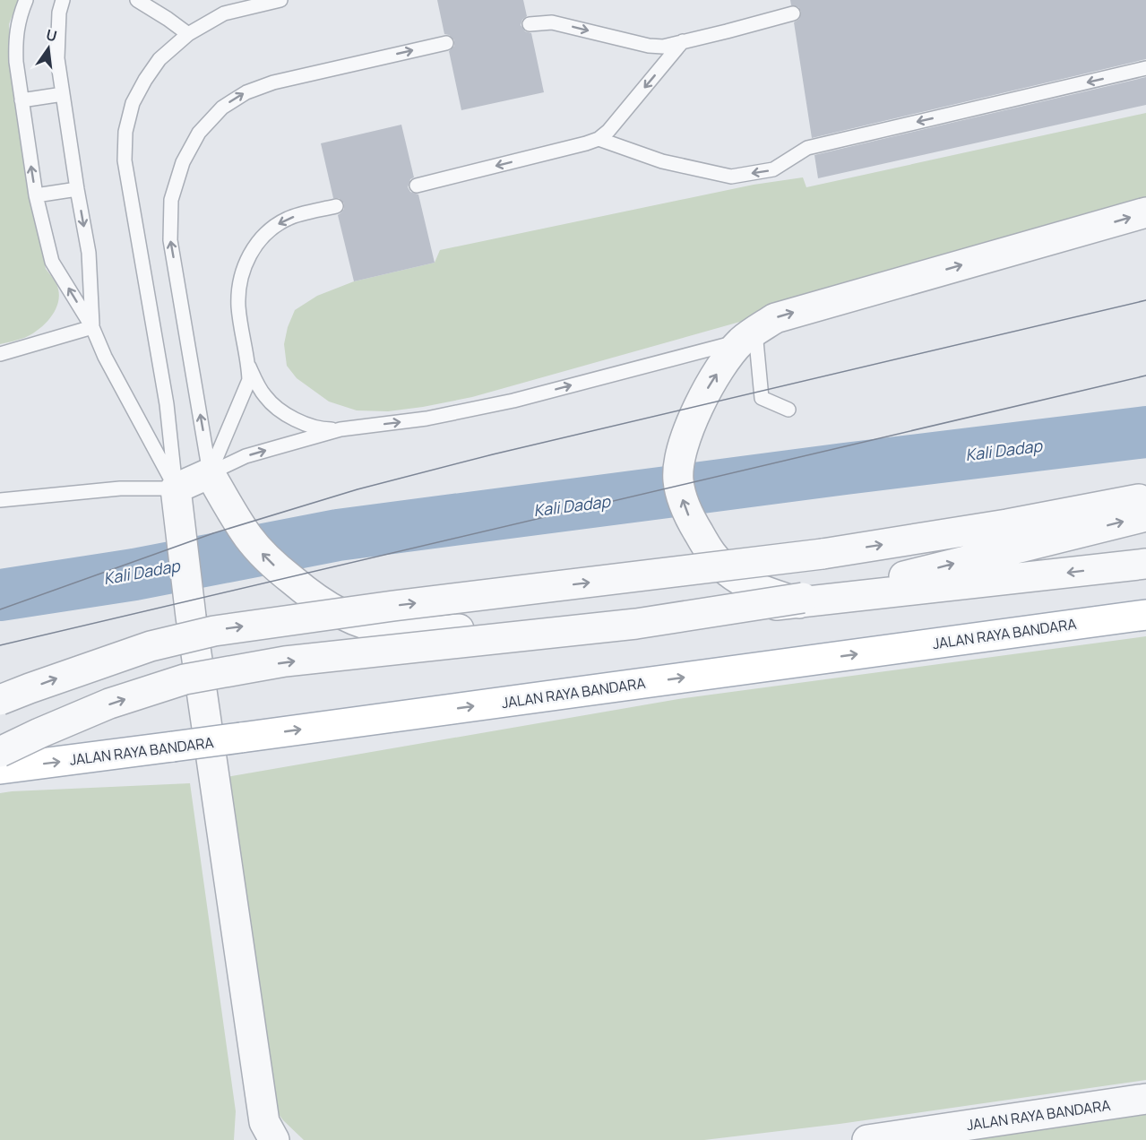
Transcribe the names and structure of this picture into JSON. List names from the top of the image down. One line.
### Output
{"streets":{"main road":["JALAN RAYA BANDARA"]},"one_way":["JALAN RAYA BANDARA"],"water":["Kali Dadap"],"north":"top"}
